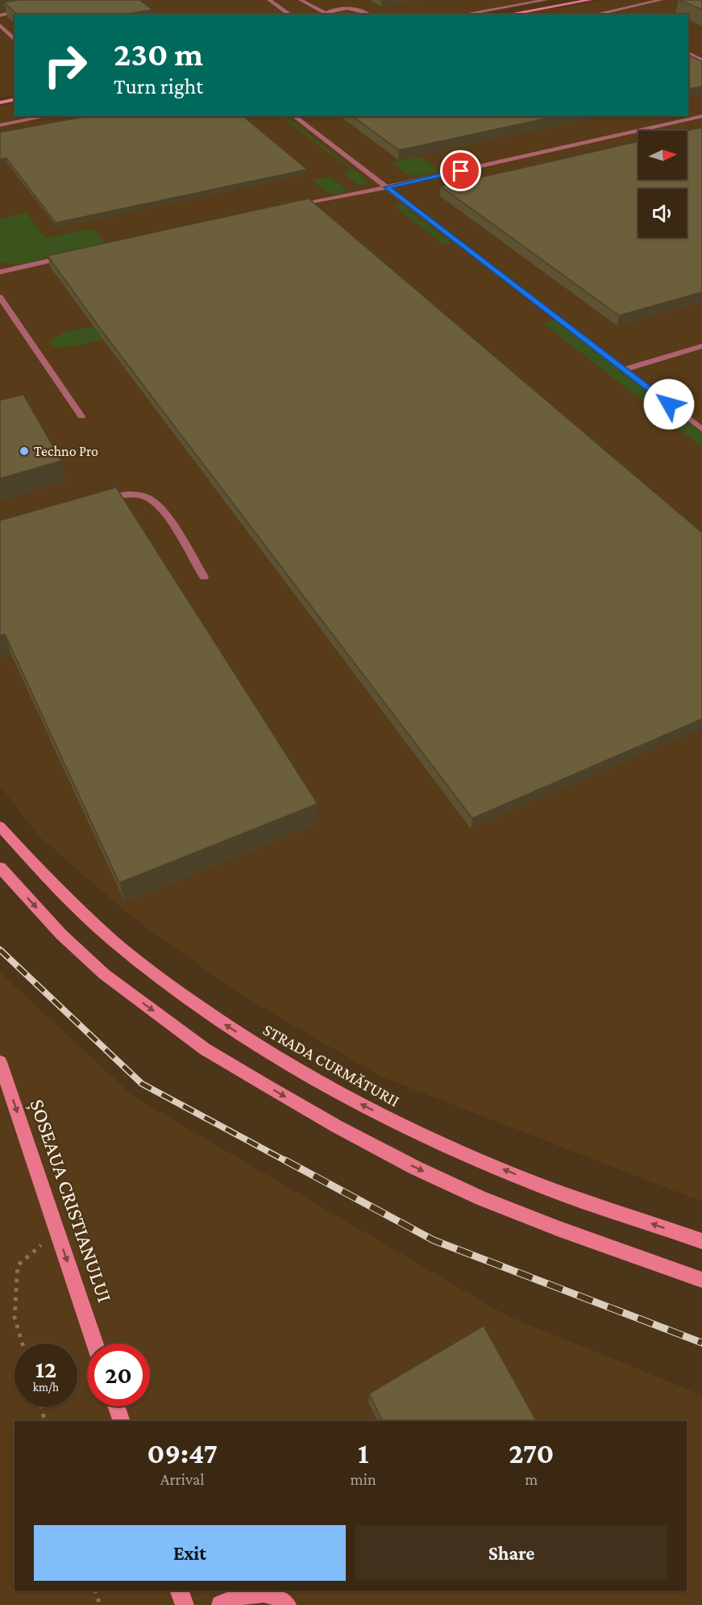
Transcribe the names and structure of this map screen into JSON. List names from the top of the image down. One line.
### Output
{"streets":{"main road":["STRADA CURMĂTURII","ȘOSEAUA CRISTIANULUI"]},"one_way":["ȘOSEAUA CRISTIANULUI"],"places":["Techno Pro"],"north":"right","page":{"turn":["230 m","Turn right"],"speed":"12 km/h","limit":"20","eta":["09:47","Arrival","1","min","270","m"],"buttons":["Exit","Share"]}}
